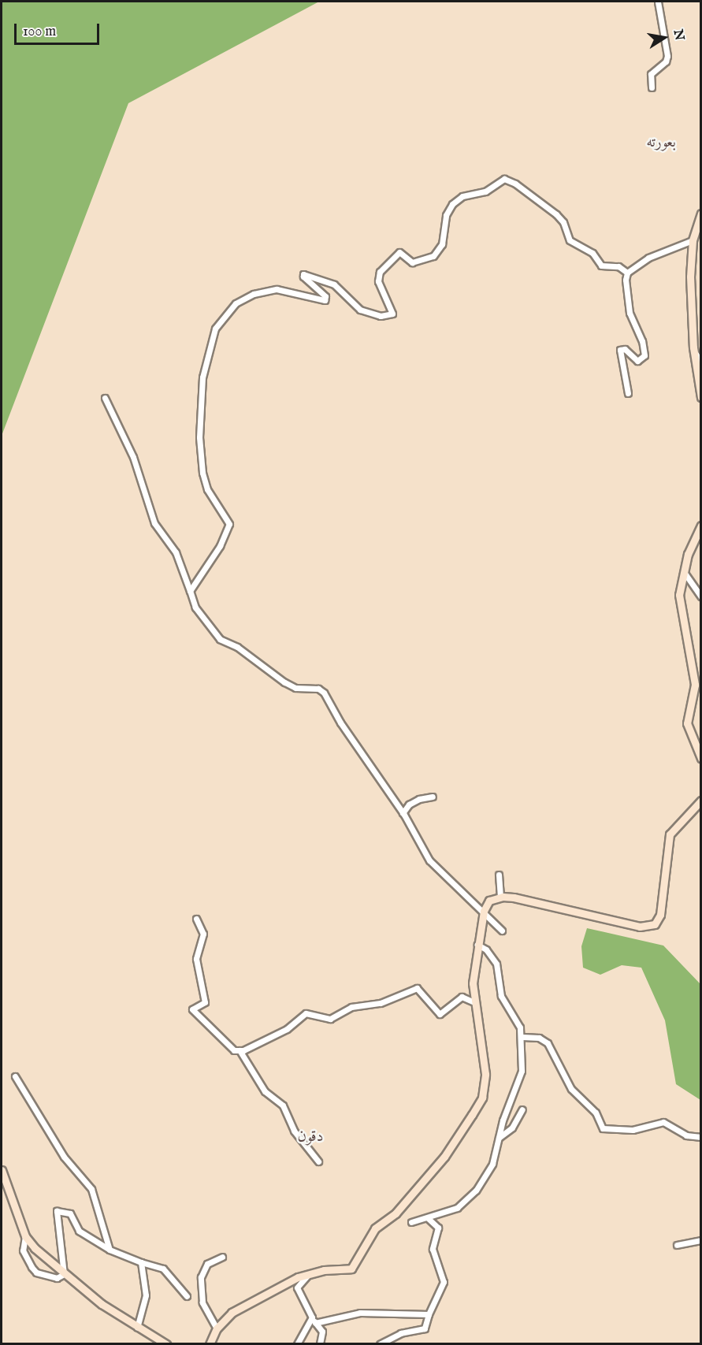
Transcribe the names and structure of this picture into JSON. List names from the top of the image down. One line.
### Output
{"districts":["بعورته","دقون"],"scale_bar":"100 m","north":"right"}
